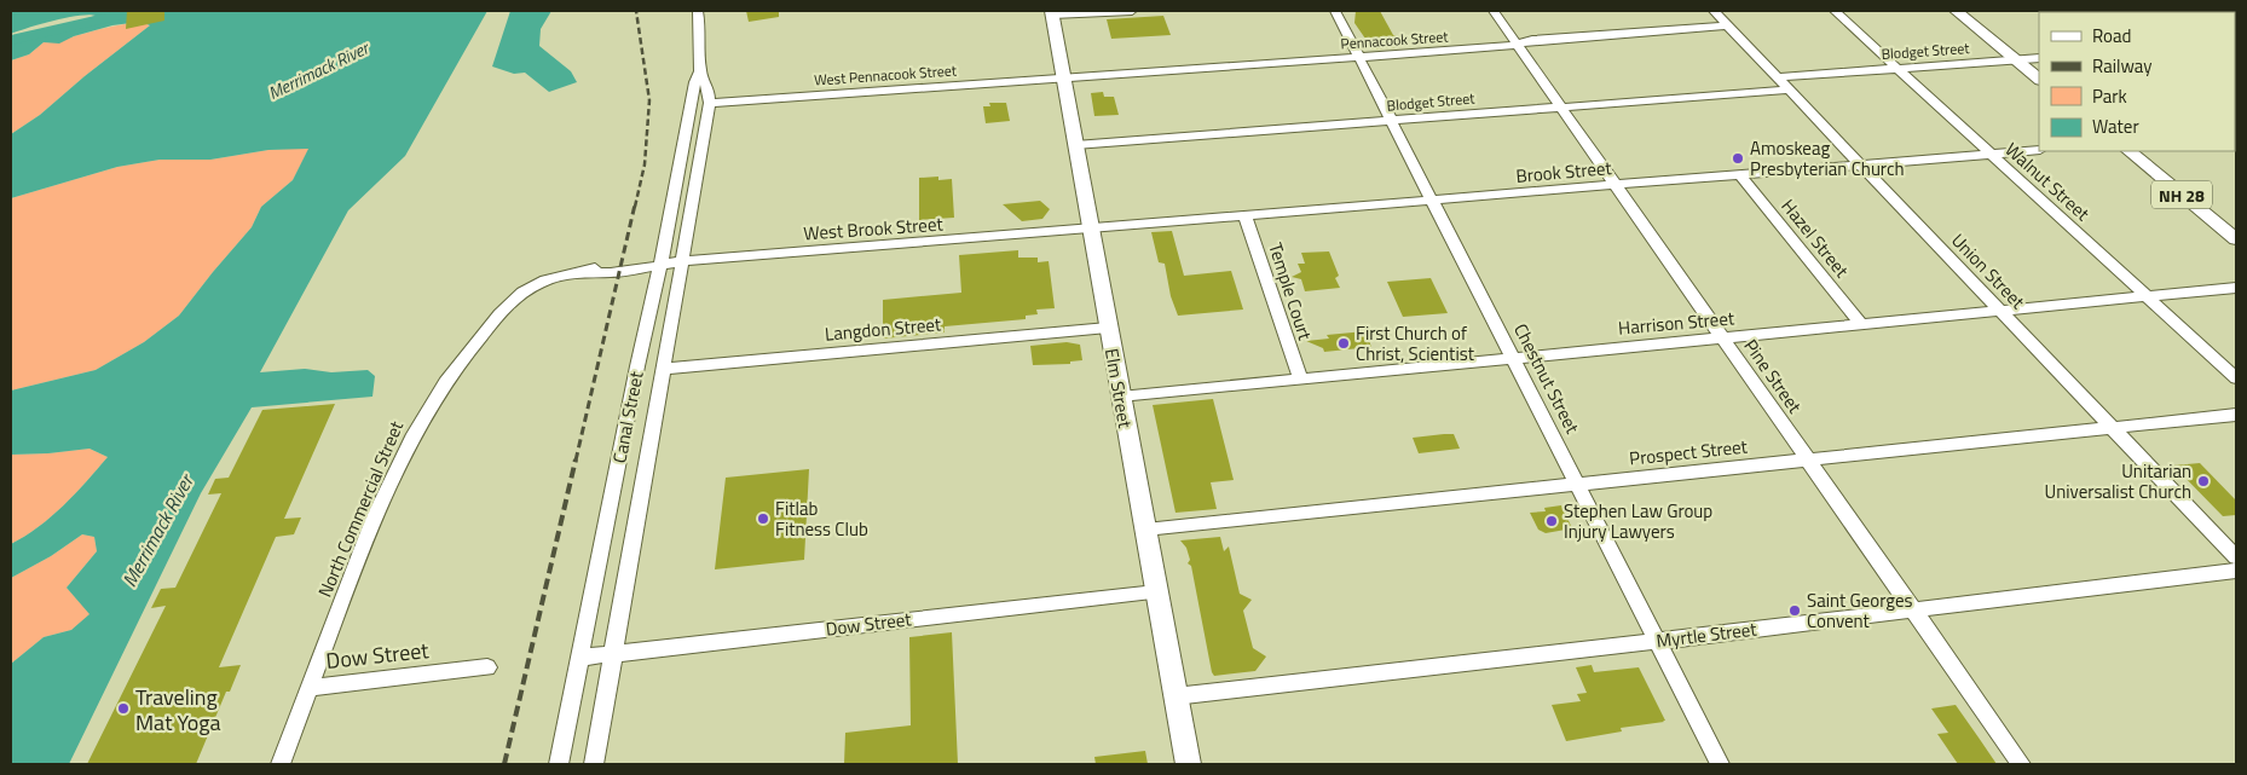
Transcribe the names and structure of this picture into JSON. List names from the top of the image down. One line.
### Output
{"streets":{"main road":["NH 28","Elm Street"],"street":["Pennacook Street","Blodget Street","West Pennacook Street","Brook Street","Walnut Street","West Brook Street","Hazel Street","Union Street","Temple Court","Harrison Street","Langdon Street","Pine Street","Chestnut Street","Canal Street","Prospect Street","North Commercial Street","Dow Street","Myrtle Street"]},"crossings":[["Pennacook Street","West Pennacook Street"],["Pennacook Street","Union Street"],["Pennacook Street","Pine Street"],["Pennacook Street","Chestnut Street"],["Pennacook Street","Elm Street"],["Blodget Street","Walnut Street"],["Blodget Street","Union Street"],["Blodget Street","Pine Street"],["Blodget Street","Chestnut Street"],["Blodget Street","Elm Street"],["West Pennacook Street","Elm Street"],["West Pennacook Street","Canal Street"],["Brook Street","Walnut Street"],["Brook Street","West Brook Street"],["Brook Street","Hazel Street"],["Brook Street","Union Street"],["Brook Street","Temple Court"],["Brook Street","Pine Street"],["Brook Street","Chestnut Street"],["Brook Street","Elm Street"],["Walnut Street","Harrison Street"],["West Brook Street","Elm Street"],["West Brook Street","Canal Street"],["West Brook Street","North Commercial Street"],["Hazel Street","Harrison Street"],["Union Street","Harrison Street"],["Union Street","Prospect Street"],["Temple Court","Harrison Street"],["Harrison Street","Pine Street"],["Harrison Street","Chestnut Street"],["Harrison Street","Elm Street"],["Langdon Street","Elm Street"],["Langdon Street","Canal Street"],["Pine Street","Prospect Street"],["Pine Street","Myrtle Street"],["Chestnut Street","Prospect Street"],["Chestnut Street","Myrtle Street"],["Elm Street","Prospect Street"],["Elm Street","Dow Street"],["Elm Street","Myrtle Street"],["Canal Street","North Commercial Street"],["Canal Street","Dow Street"],["North Commercial Street","Dow Street"]],"water":["Merrimack River"],"places":["Amoskeag Presbyterian Church","First Church of Christ, Scientist","Unitarian Universalist Church","Fitlab Fitness Club","Stephen Law Group Injury Lawyers","Saint Georges Convent","Traveling Mat Yoga"],"legend":["Road","Railway","Park","Water"]}
